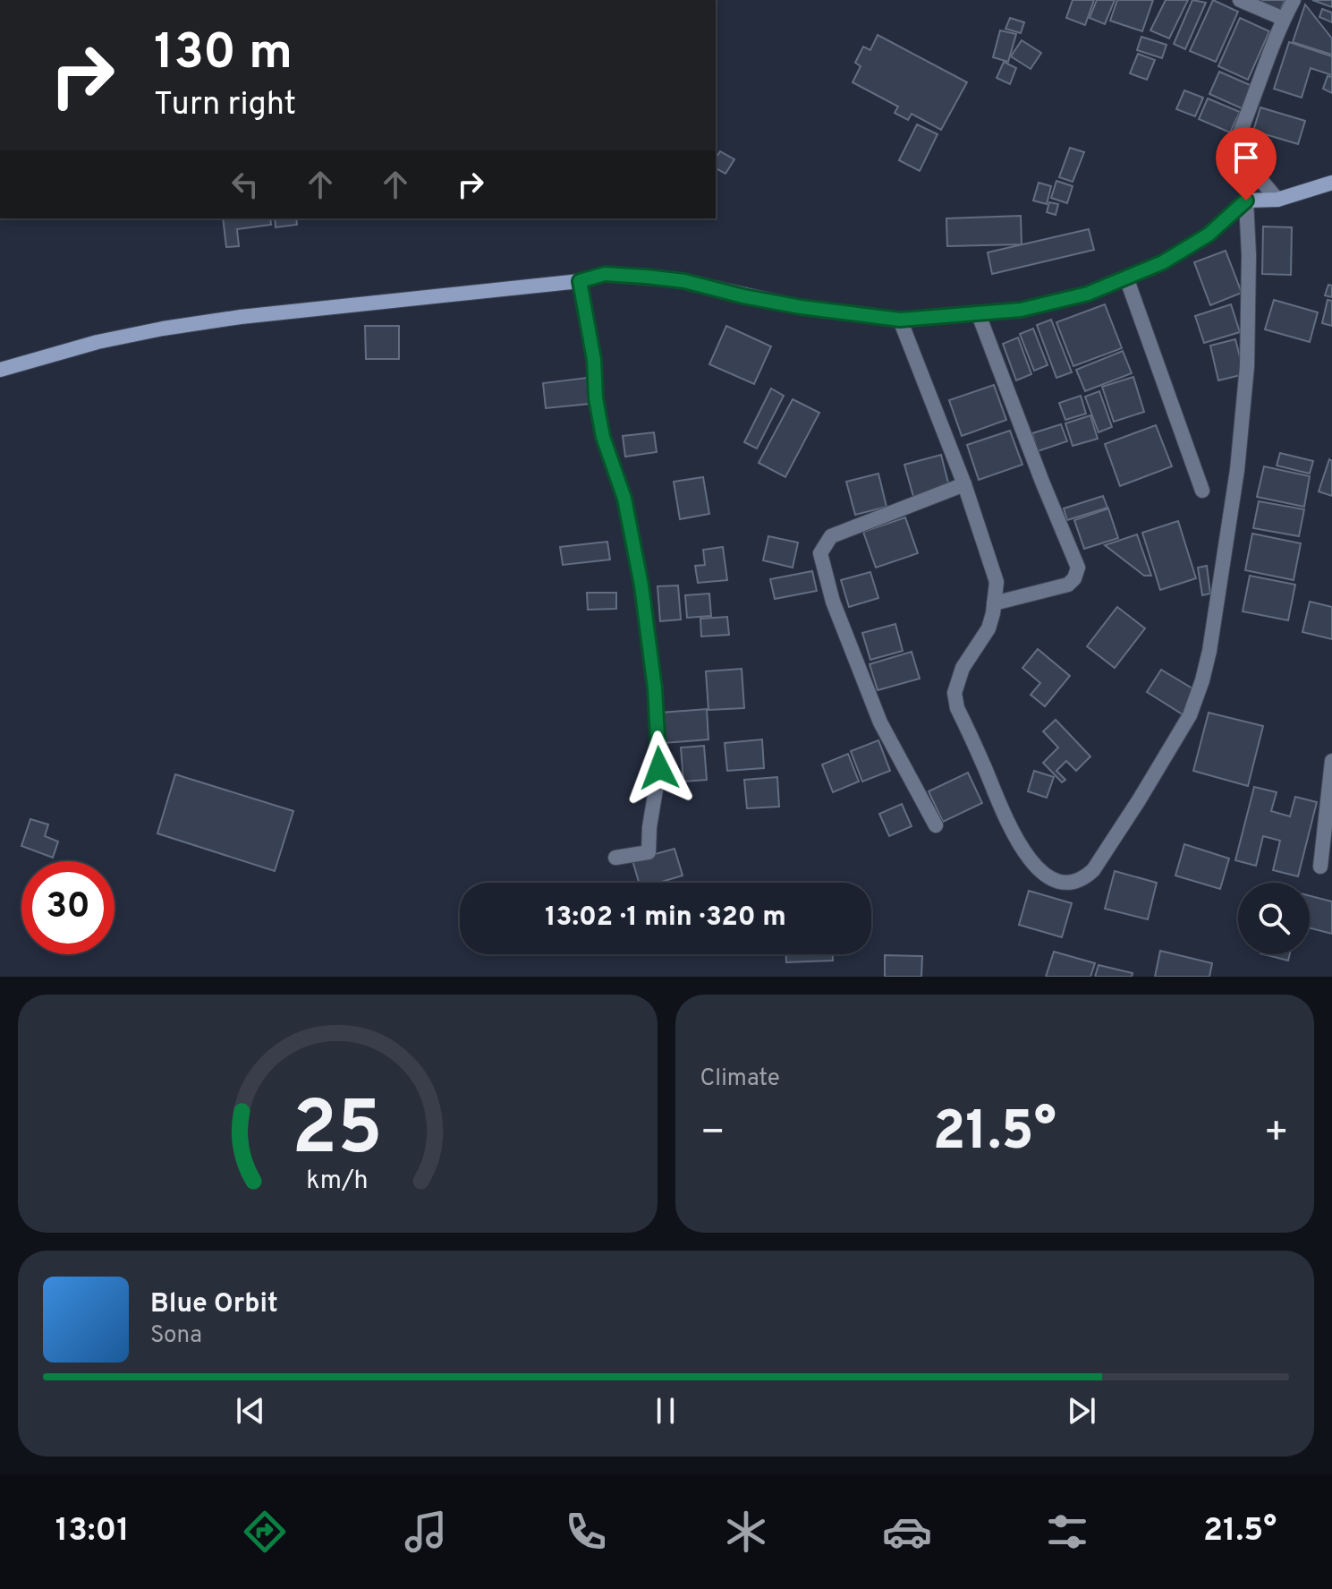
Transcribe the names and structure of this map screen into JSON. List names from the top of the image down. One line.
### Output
{"page":{"turn":["130 m","Turn right"],"limit":"30","trip":"13:02 · 1 min · 320 m","tile":"Climate","heat":["−","21.5°","+"],"song":["Blue Orbit","Sona"],"tabs":["13:01","21.5°"],"gauge":["25","km/h"]}}
